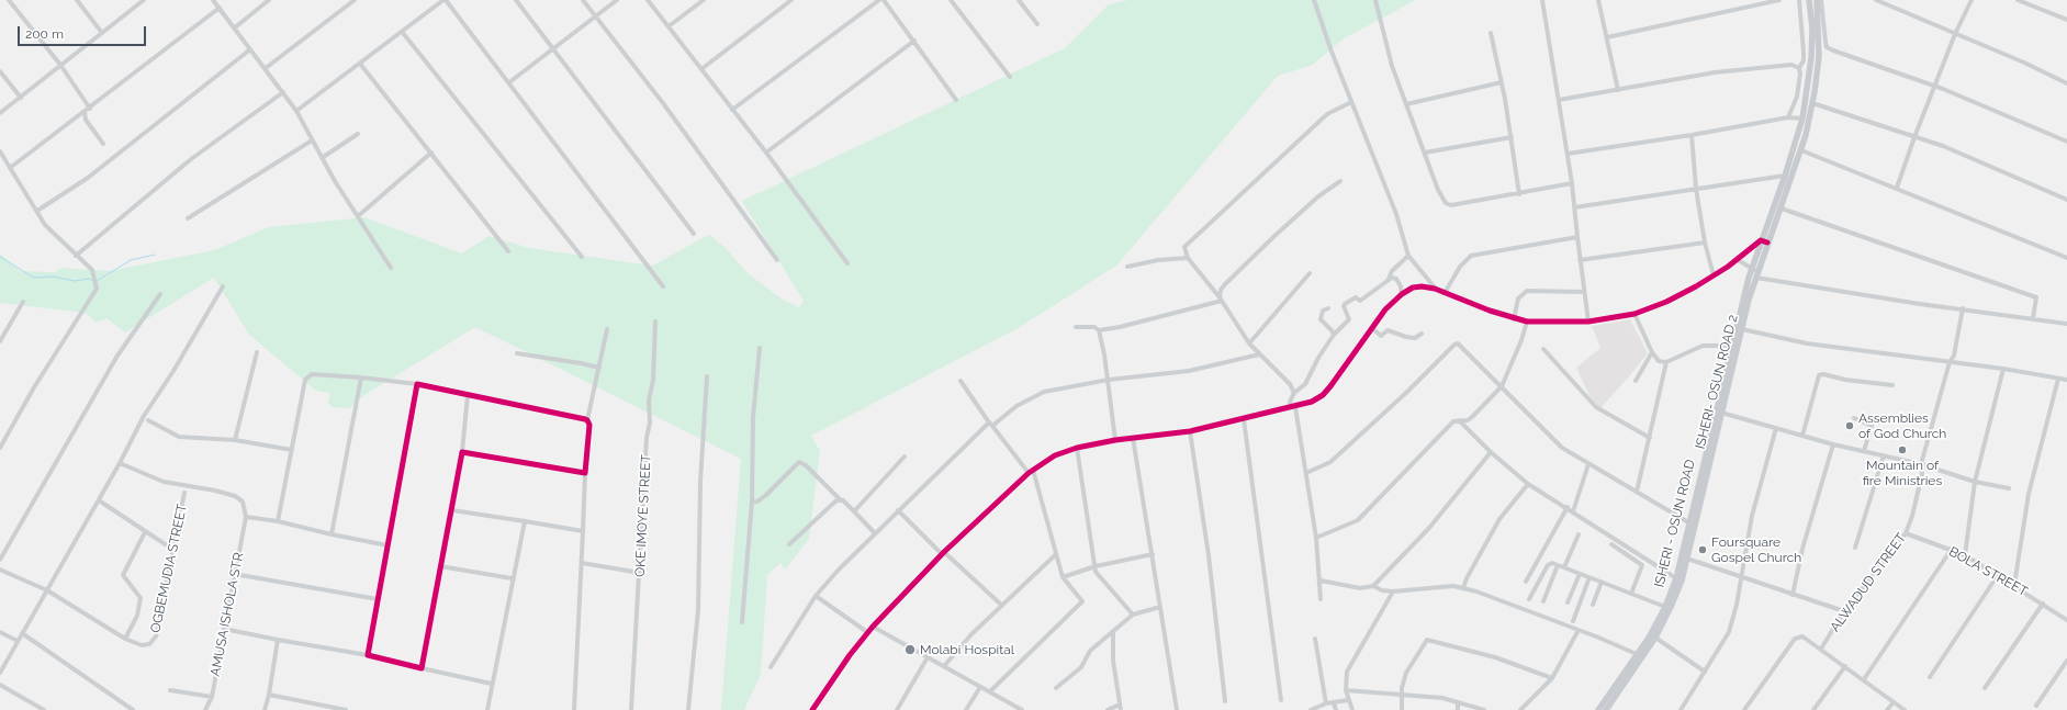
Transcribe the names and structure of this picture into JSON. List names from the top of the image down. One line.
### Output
{"streets":{"main road":["ISHERI- OSUN ROAD 2","ISHERI - OSUN ROAD"],"street":["OKE IMOYE STREET","OGBEMUDIA STREET","BOLA STREET","ALWADUD STREET","AMUSA ISHOLA STR"]},"crossings":[["BOLA STREET","ALWADUD STREET"]],"places":["Assemblies of God Church","Mountain of fire Ministries","Foursquare Gospel Church","Molabi Hospital"],"scale_bar":"200 m"}
